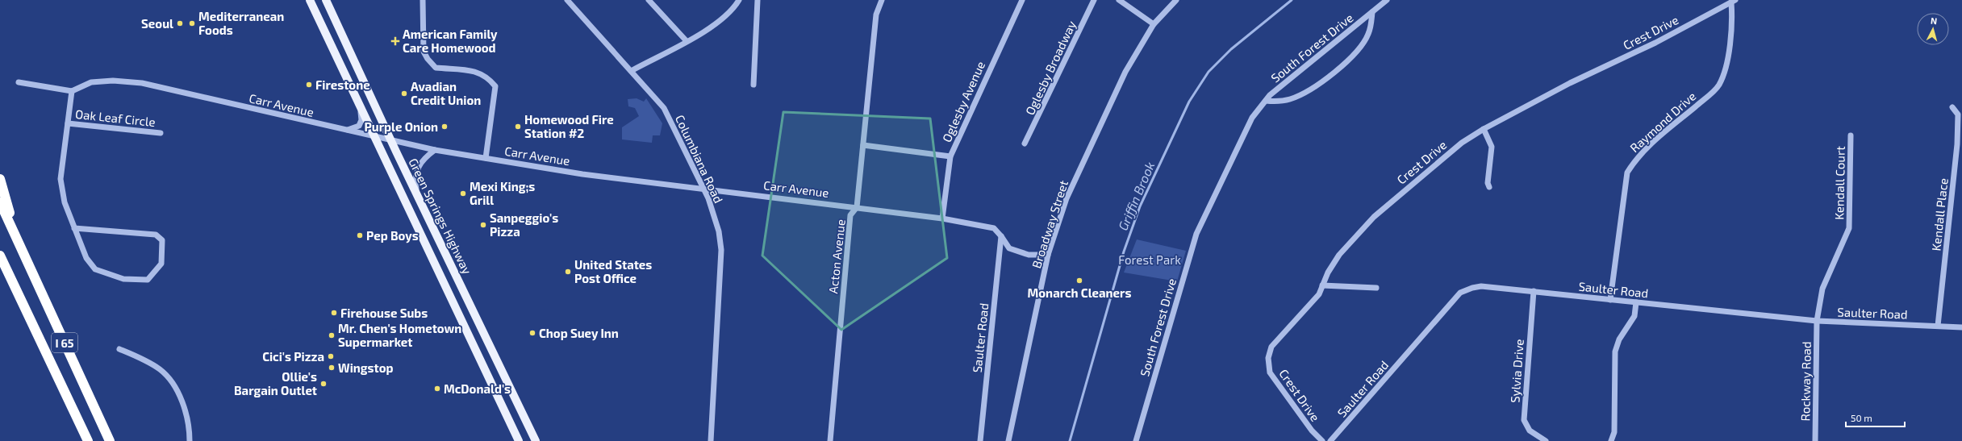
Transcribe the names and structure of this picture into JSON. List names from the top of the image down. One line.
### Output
{"streets":{"highway":["I 65"],"main road":["Green Springs Highway"],"street":["Crest Drive","South Forest Drive","Oglesby Broadway","Oglesby Avenue","Carr Avenue","Oak Leaf Circle","Raymond Drive","Columbiana Road","Kendall Court","Kendall Place","Broadway Street","Acton Avenue","Saulter Road","Sylvia Drive","Rockway Road"]},"crossings":[["Crest Drive","Raymond Drive"],["Oglesby Avenue","Carr Avenue"],["Carr Avenue","Oak Leaf Circle"],["Carr Avenue","Columbiana Road"],["Carr Avenue","Green Springs Highway"],["Carr Avenue","Broadway Street"],["Carr Avenue","Acton Avenue"],["Carr Avenue","Saulter Road"],["Raymond Drive","Saulter Road"],["Kendall Court","Saulter Road"],["Kendall Court","Rockway Road"],["Kendall Place","Saulter Road"],["Saulter Road","Sylvia Drive"],["Saulter Road","Rockway Road"]],"water":["Griffin Brook"],"parks":["Forest Park"],"places":{"other":["Seoul","Mediterranean Foods","Firestone","Avadian Credit Union","Purple Onion","Homewood Fire Station #2","Mexi King;s Grill","Sanpeggio's Pizza","Pep Boys","United States Post Office","Monarch Cleaners","Firehouse Subs","Chop Suey Inn","Mr. Chen's Hometown Supermarket","Cici's Pizza","Wingstop","Ollie's Bargain Outlet","McDonald's"],"health":["American Family Care Homewood"]},"scale_bar":"50 m","north":"top"}
